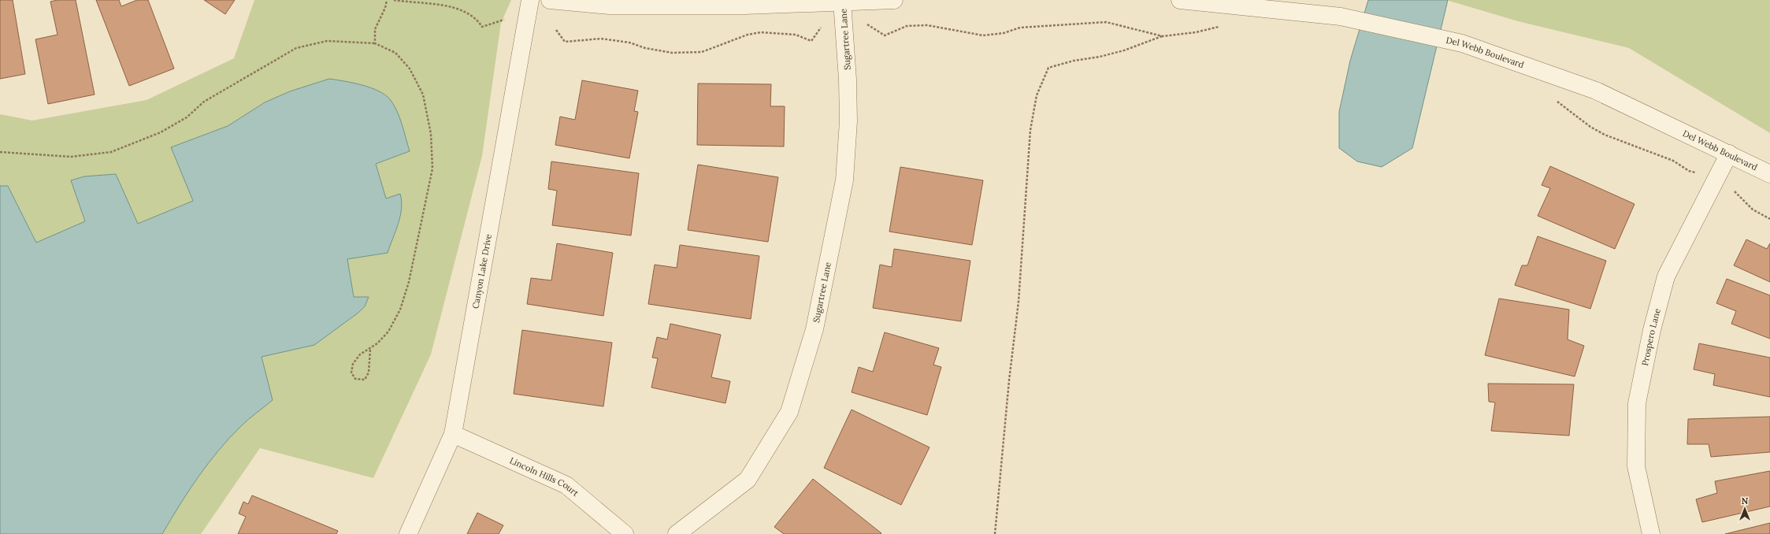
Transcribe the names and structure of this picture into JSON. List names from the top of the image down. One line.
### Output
{"streets":{"street":["Sugartree Lane","Del Webb Boulevard","Canyon Lake Drive","Prospero Lane","Lincoln Hills Court"]},"crossings":[["Del Webb Boulevard","Prospero Lane"],["Canyon Lake Drive","Lincoln Hills Court"]],"north":"top"}
